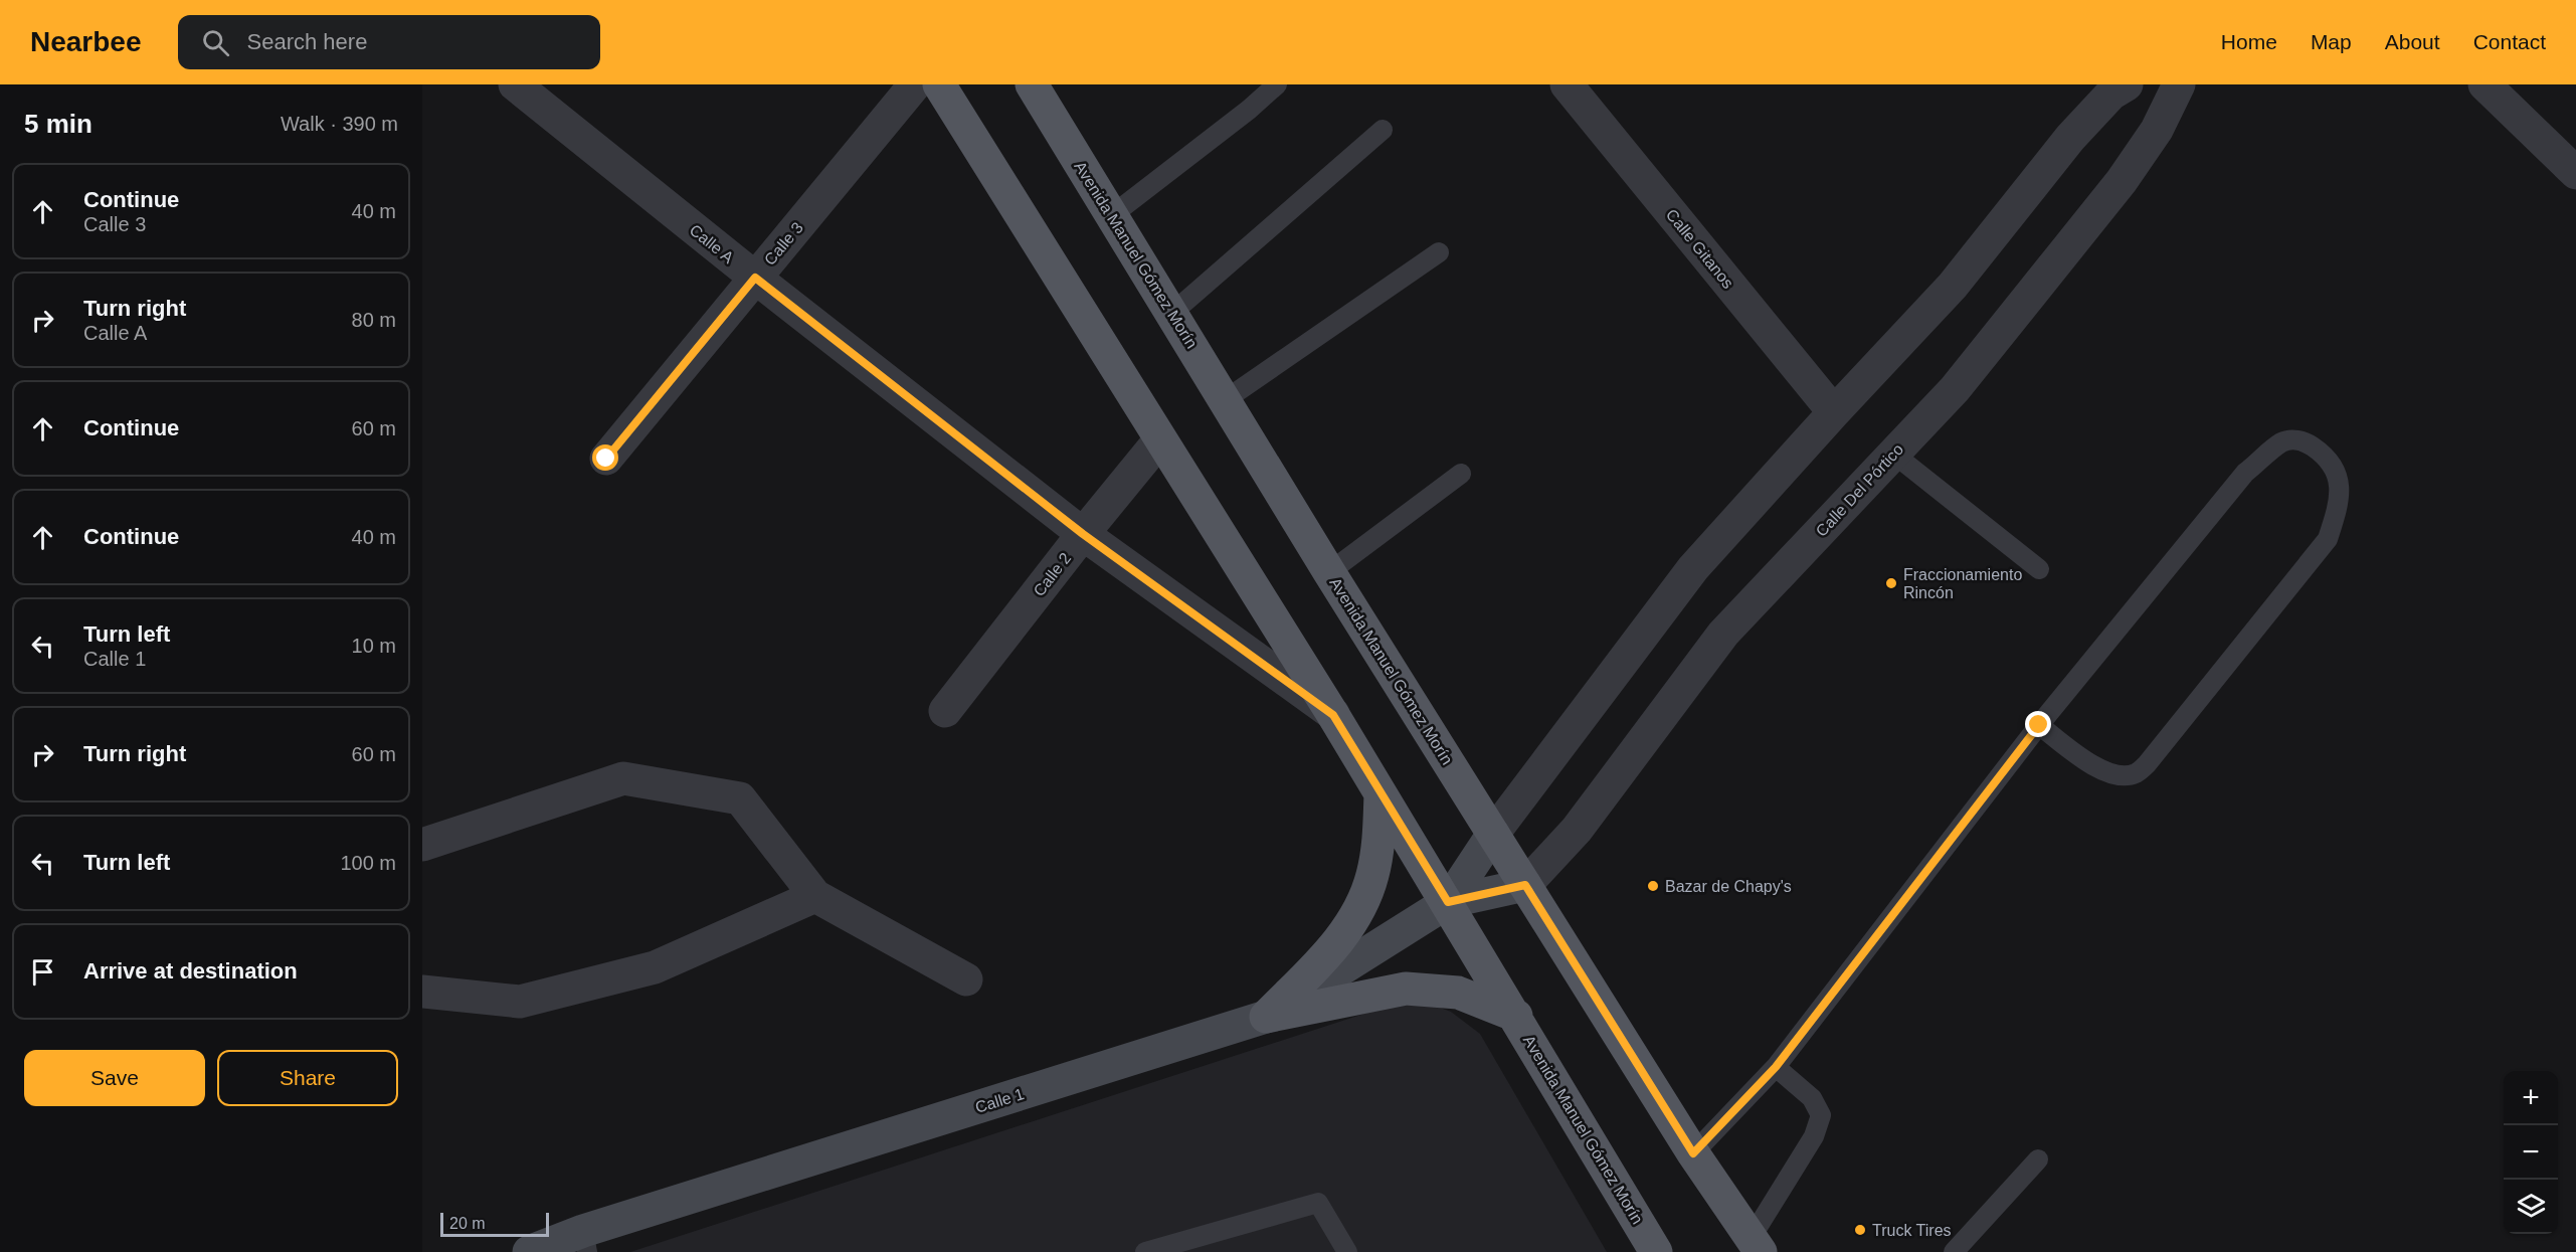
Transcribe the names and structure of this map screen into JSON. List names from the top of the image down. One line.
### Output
{"streets":{"main road":["Avenida Manuel Gómez Morín"],"street":["Calle A","Calle 3","Calle Gitanos","Calle Del Pórtico","Calle 2","Calle 1"]},"crossings":[["Calle A","Calle 3"],["Calle A","Avenida Manuel Gómez Morín"],["Calle A","Calle 2"],["Avenida Manuel Gómez Morín","Calle Del Pórtico"],["Avenida Manuel Gómez Morín","Calle 2"],["Avenida Manuel Gómez Morín","Calle 1"],["Calle Del Pórtico","Calle 1"]],"places":["Fraccionamiento Rincón","Bazar de Chapy's","Truck Tires"],"scale_bar":"20 m","page":{"header":"Nearbee","search":"Search here","nav":["Home","Map","About","Contact"],"heading":["5 min","Walk · 390 m"],"list":[["Continue","Calle 3","40 m"],["Turn right","Calle A","80 m"],["Continue","60 m"],["Continue","40 m"],["Turn left","Calle 1","10 m"],["Turn right","60 m"],["Turn left","100 m"],"Arrive at destination"],"buttons":["Save","Share"],"map_buttons":["+","−"],"scale":"20 m"}}
